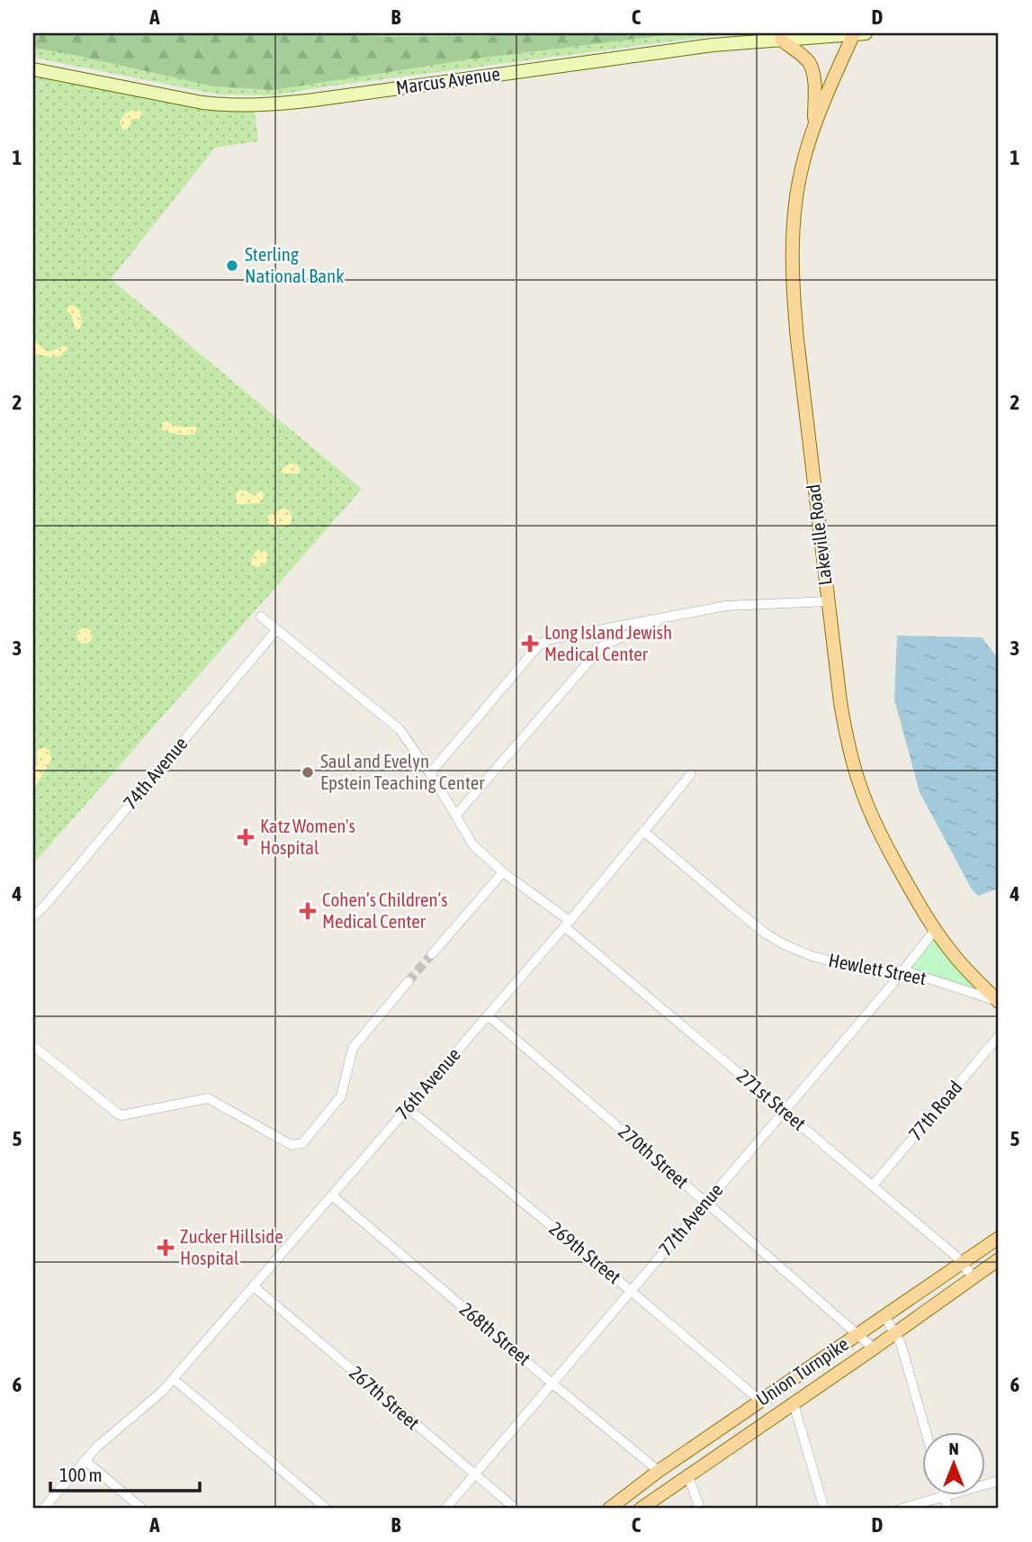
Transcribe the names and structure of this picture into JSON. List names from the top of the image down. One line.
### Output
{"streets":{"main road":["Marcus Avenue","Lakeville Road","Union Turnpike"],"street":["74th Avenue","Hewlett Street","76th Avenue","271st Street","77th Road","270th Street","77th Avenue","269th Street","268th Street","267th Street"]},"crossings":[["Marcus Avenue","Lakeville Road"],["Lakeville Road","Hewlett Street"],["Lakeville Road","77th Avenue"],["74th Avenue","271st Street"],["Hewlett Street","76th Avenue"],["Hewlett Street","77th Avenue"],["76th Avenue","271st Street"],["76th Avenue","270th Street"],["76th Avenue","269th Street"],["76th Avenue","268th Street"],["76th Avenue","267th Street"],["271st Street","77th Road"],["271st Street","77th Avenue"],["271st Street","Union Turnpike"],["270th Street","77th Avenue"],["270th Street","Union Turnpike"],["77th Avenue","269th Street"],["77th Avenue","268th Street"],["77th Avenue","267th Street"],["269th Street","Union Turnpike"],["268th Street","Union Turnpike"]],"places":{"other":["Sterling National Bank","Saul and Evelyn Epstein Teaching Center"],"health":["Long Island Jewish Medical Center","Katz Women's Hospital","Cohen’s Children’s Medical Center","Zucker Hillside Hospital"]},"scale_bar":"100 m","north":"top","grid":{"columns":["A","B","C","D"],"rows":["1","2","3","4","5","6"]}}
